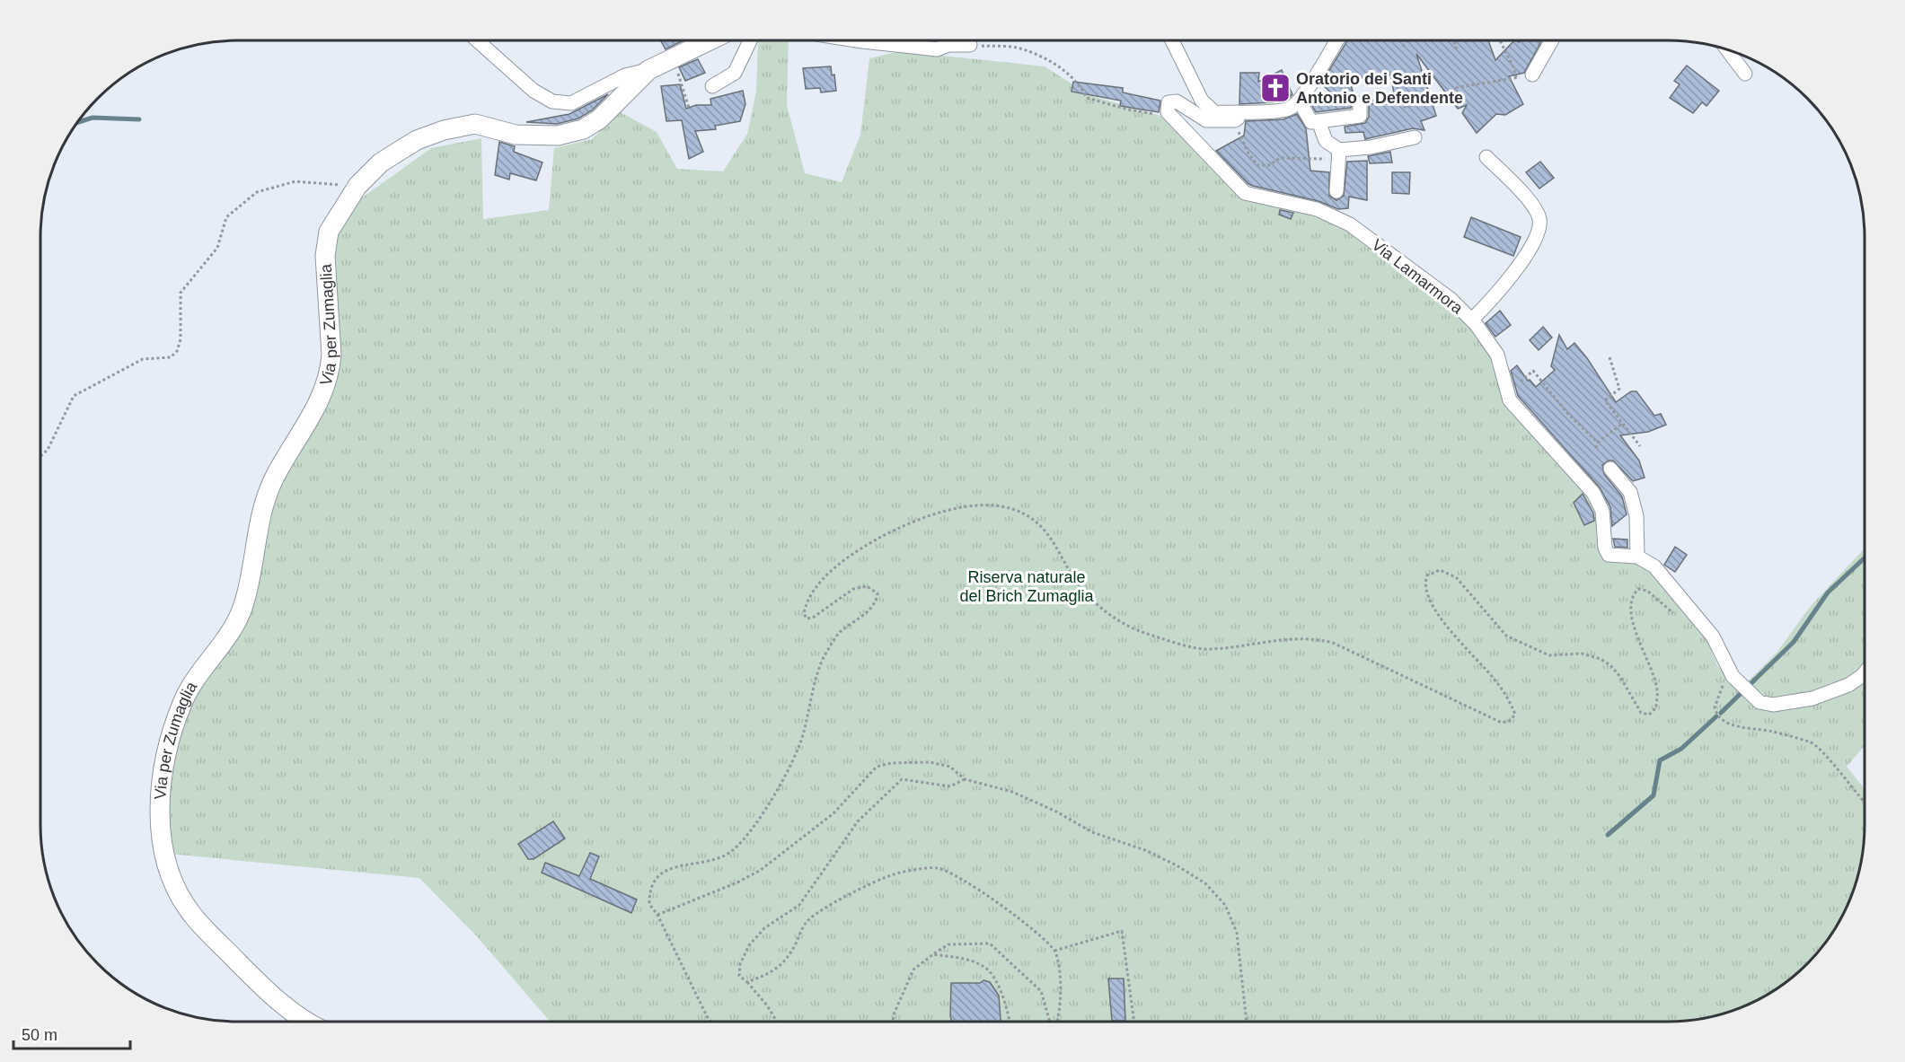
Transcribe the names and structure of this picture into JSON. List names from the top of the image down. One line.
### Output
{"streets":{"street":["Via Lamarmora","Via per Zumaglia"]},"parks":["Riserva naturale del Brich Zumaglia"],"places":{"church":["Oratorio dei Santi Antonio e Defendente"]},"scale_bar":"50 m"}
